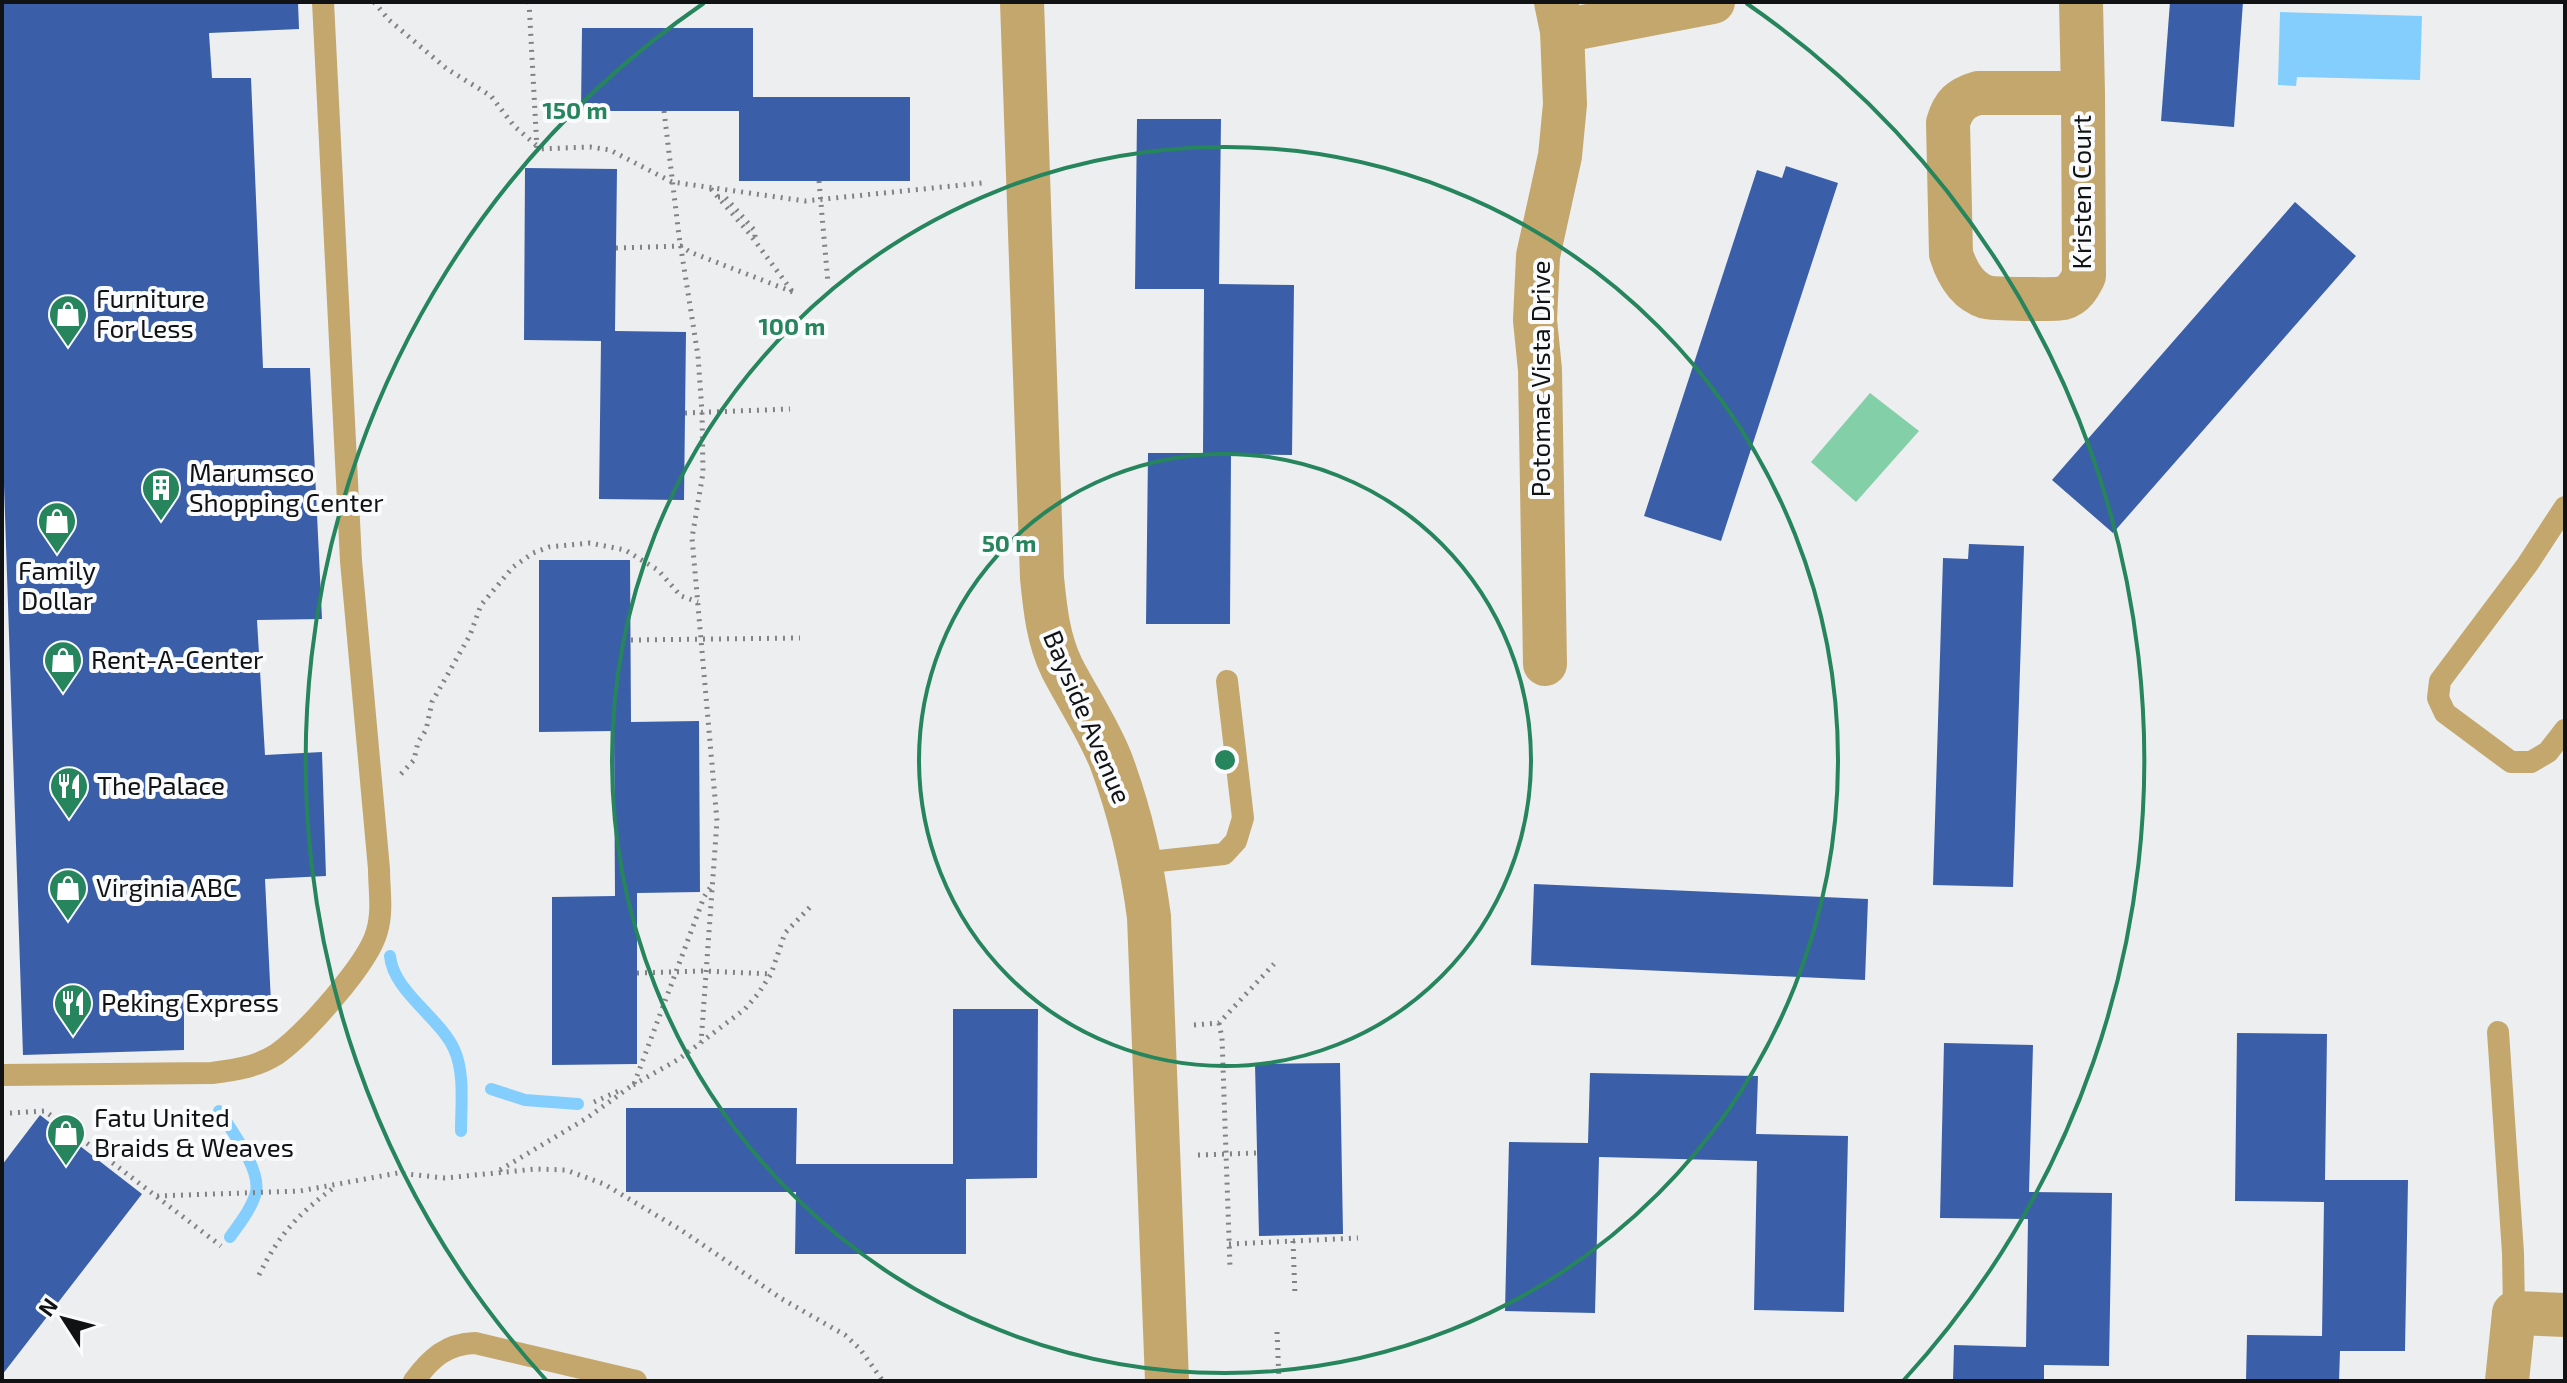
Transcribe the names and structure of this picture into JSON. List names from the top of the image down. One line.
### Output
{"streets":{"street":["Kristen Court","Potomac Vista Drive","Bayside Avenue"]},"places":{"shop":["Furniture For Less","Family Dollar","Rent-A-Center","Virginia ABC","Fatu United Braids & Weaves"],"building":["Marumsco Shopping Center"],"restaurant":["The Palace","Peking Express"]},"north":"top left","rings":["150 m","100 m","50 m"]}
